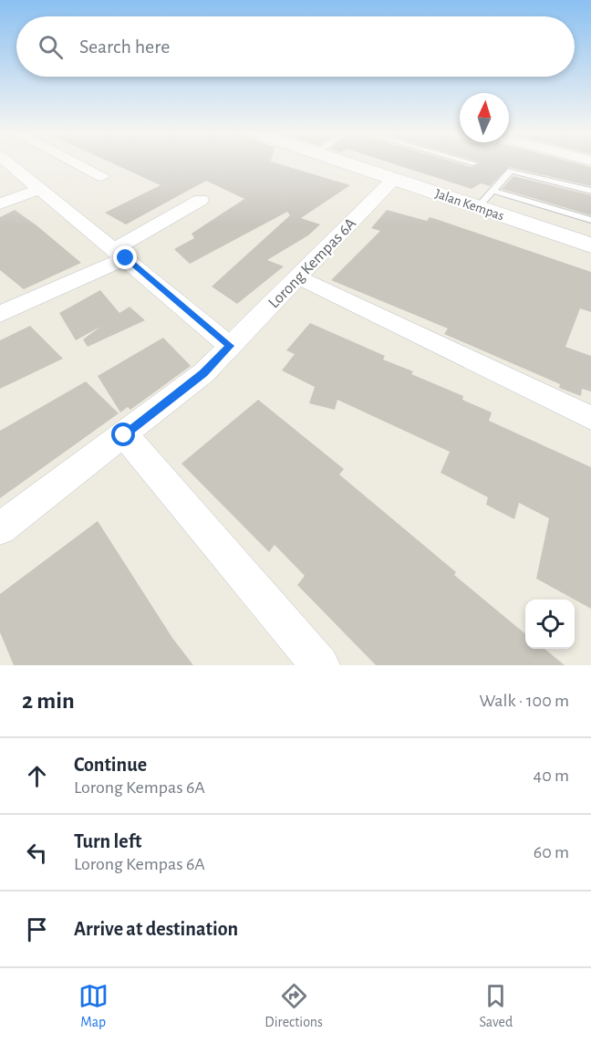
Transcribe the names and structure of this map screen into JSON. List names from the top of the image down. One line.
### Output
{"streets":{"street":["Jalan Kempas","Lorong Kempas 6A"]},"crossings":[["Jalan Kempas","Lorong Kempas 6A"]],"north":"top","page":{"search":"Search here","heading":["2 min","Walk · 100 m"],"list":[["Continue","Lorong Kempas 6A","40 m"],["Turn left","Lorong Kempas 6A","60 m"],"Arrive at destination"],"nav":["Map","Directions","Saved"]}}
